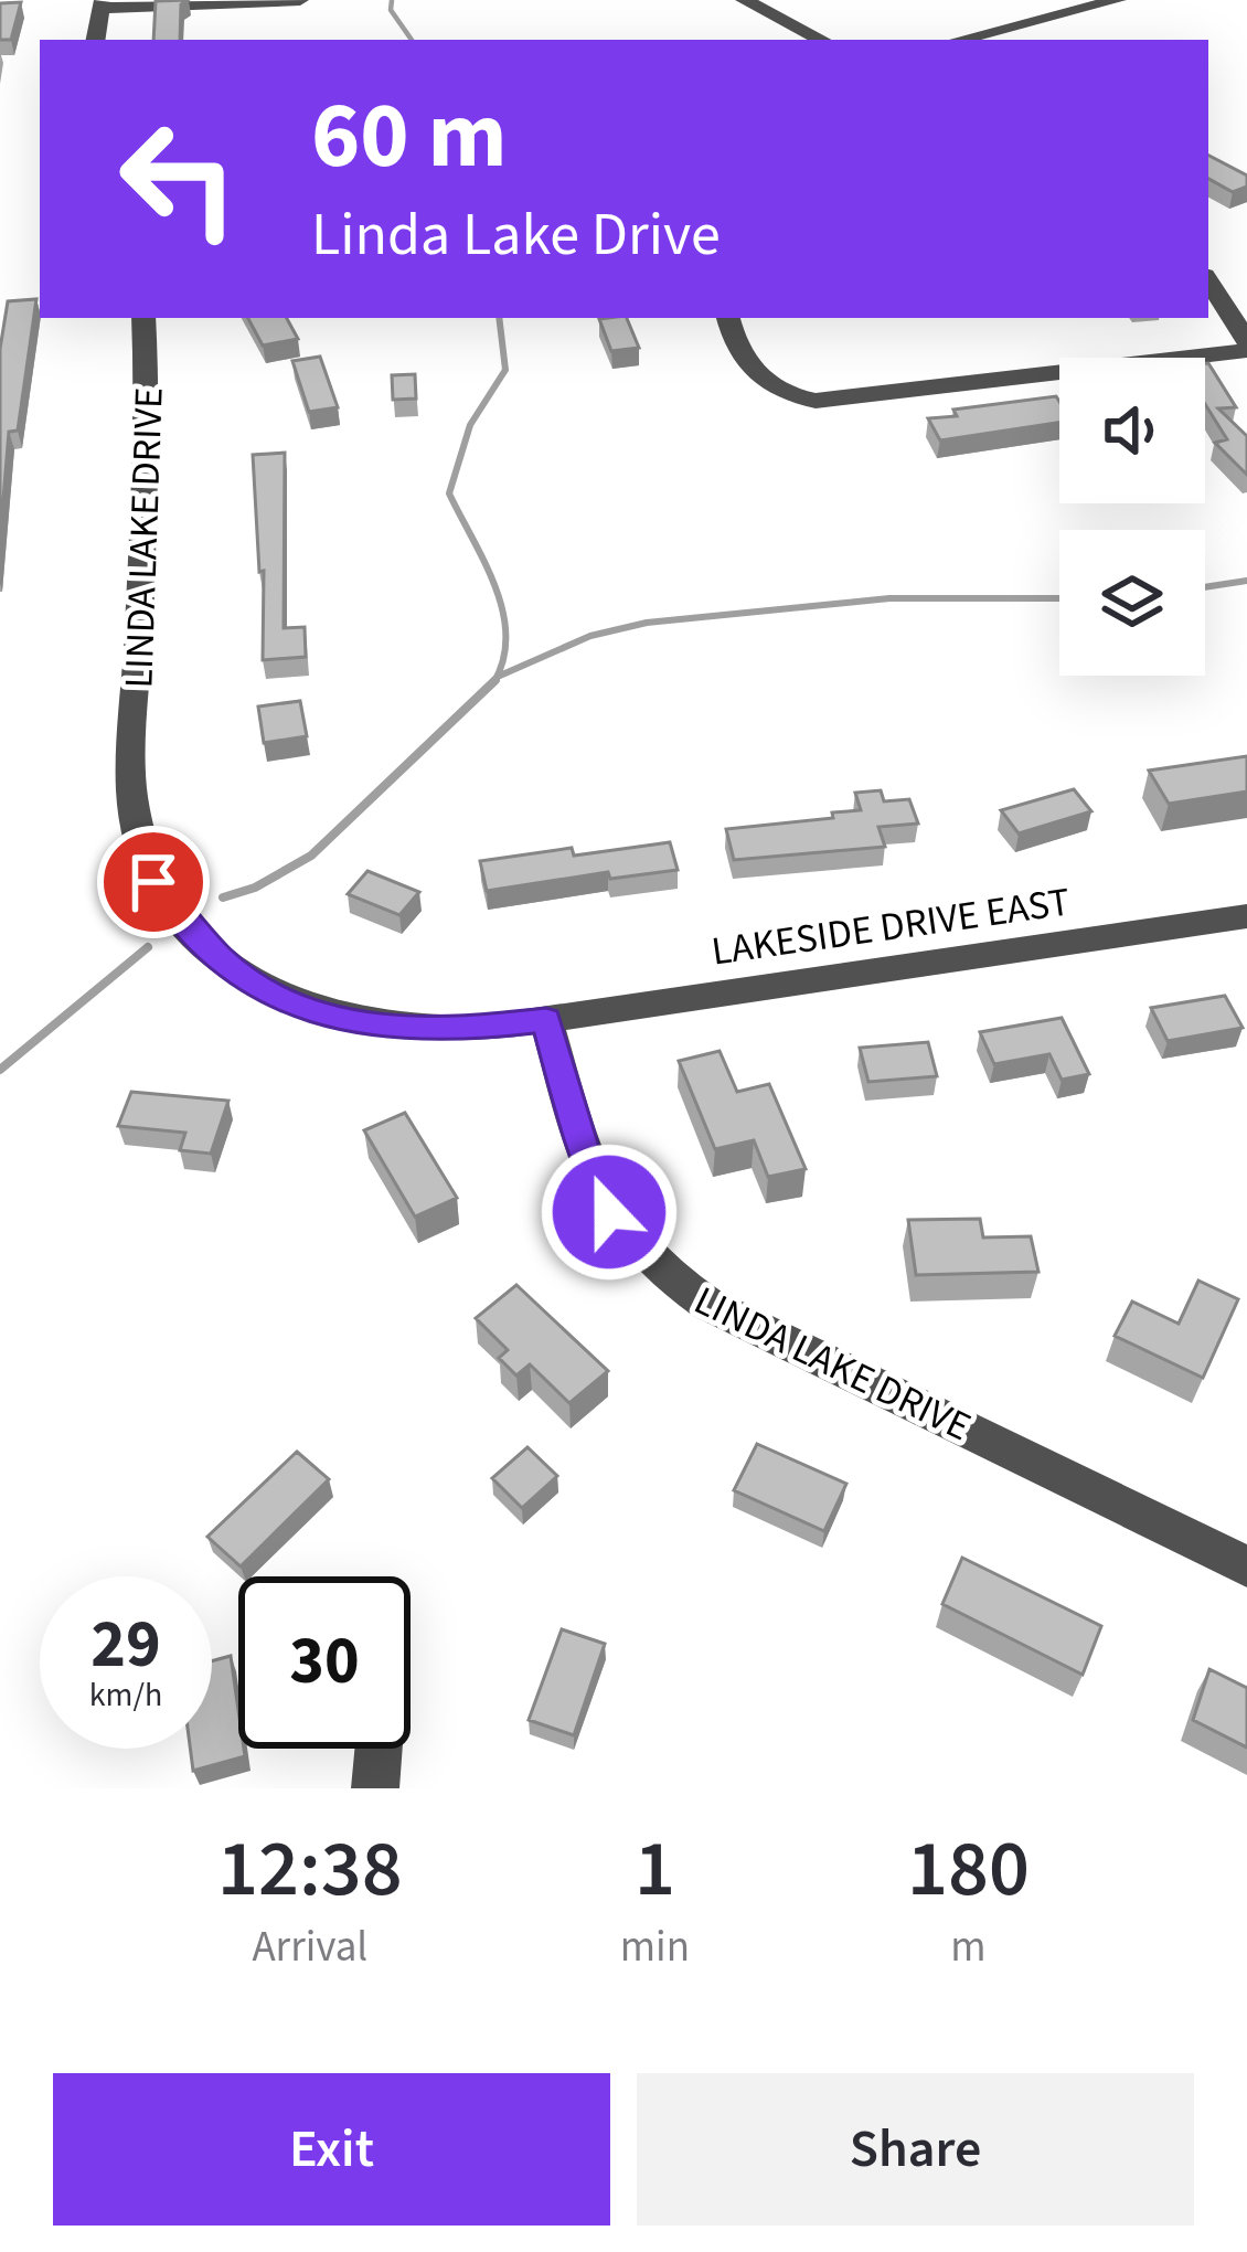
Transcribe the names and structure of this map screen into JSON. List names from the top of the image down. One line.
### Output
{"streets":{"street":["LINDA LAKE DRIVE","LAKESIDE DRIVE EAST"]},"crossings":[["LINDA LAKE DRIVE","LAKESIDE DRIVE EAST"]],"page":{"turn":["60 m","Linda Lake Drive"],"speed":"29 km/h","limit":"30","eta":["12:38","Arrival","1","min","180","m"],"buttons":["Exit","Share"]}}
